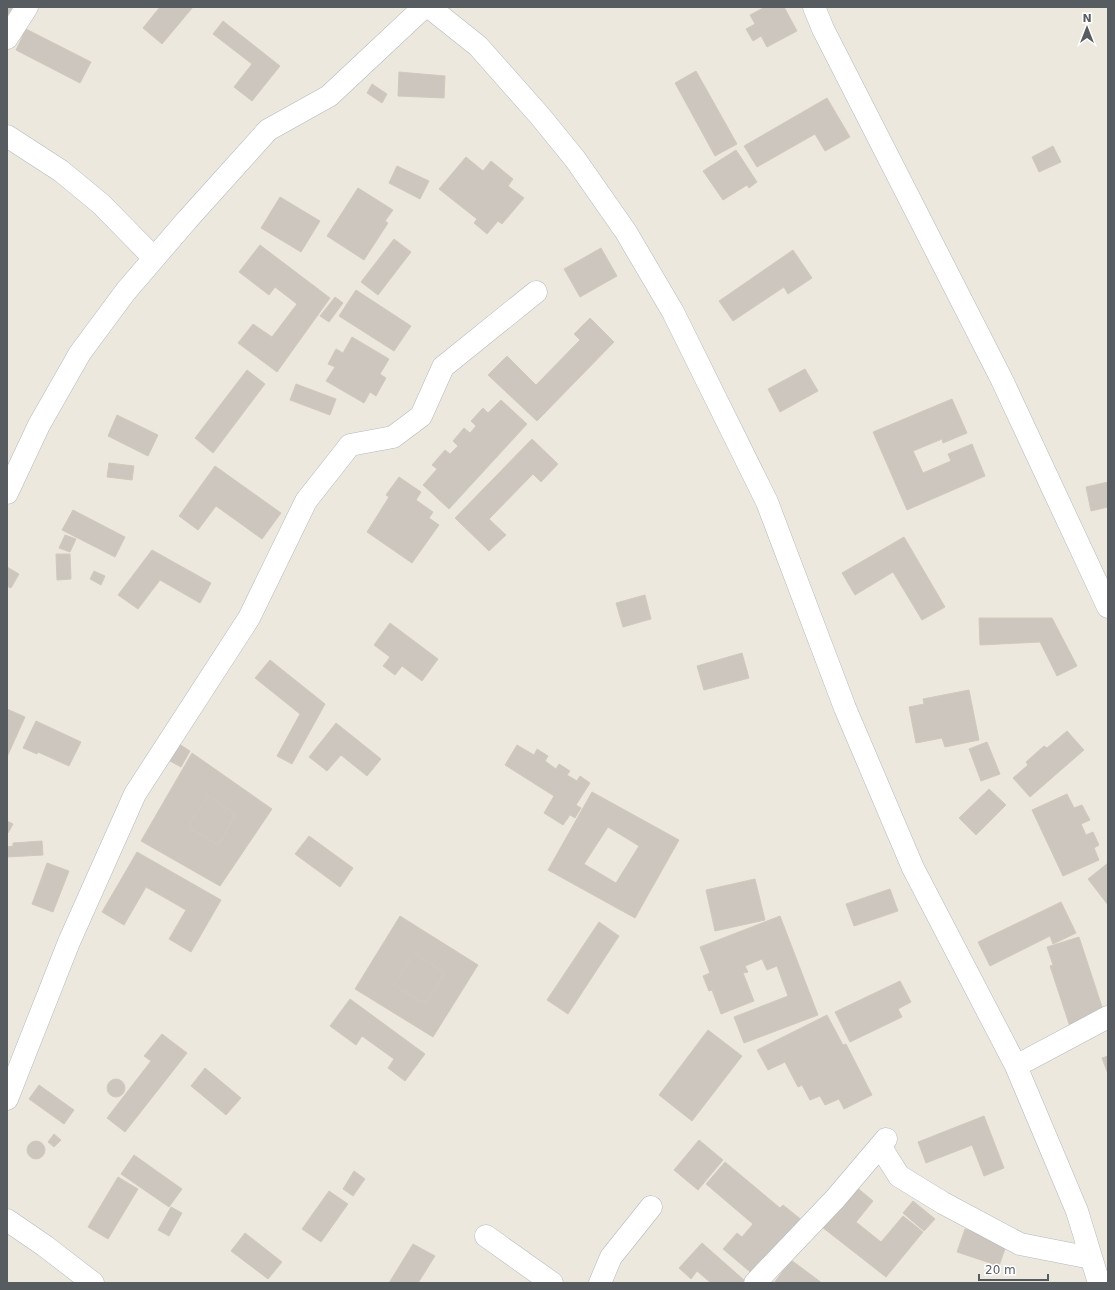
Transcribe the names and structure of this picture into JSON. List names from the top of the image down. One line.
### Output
{"scale_bar":"20 m","north":"top"}
